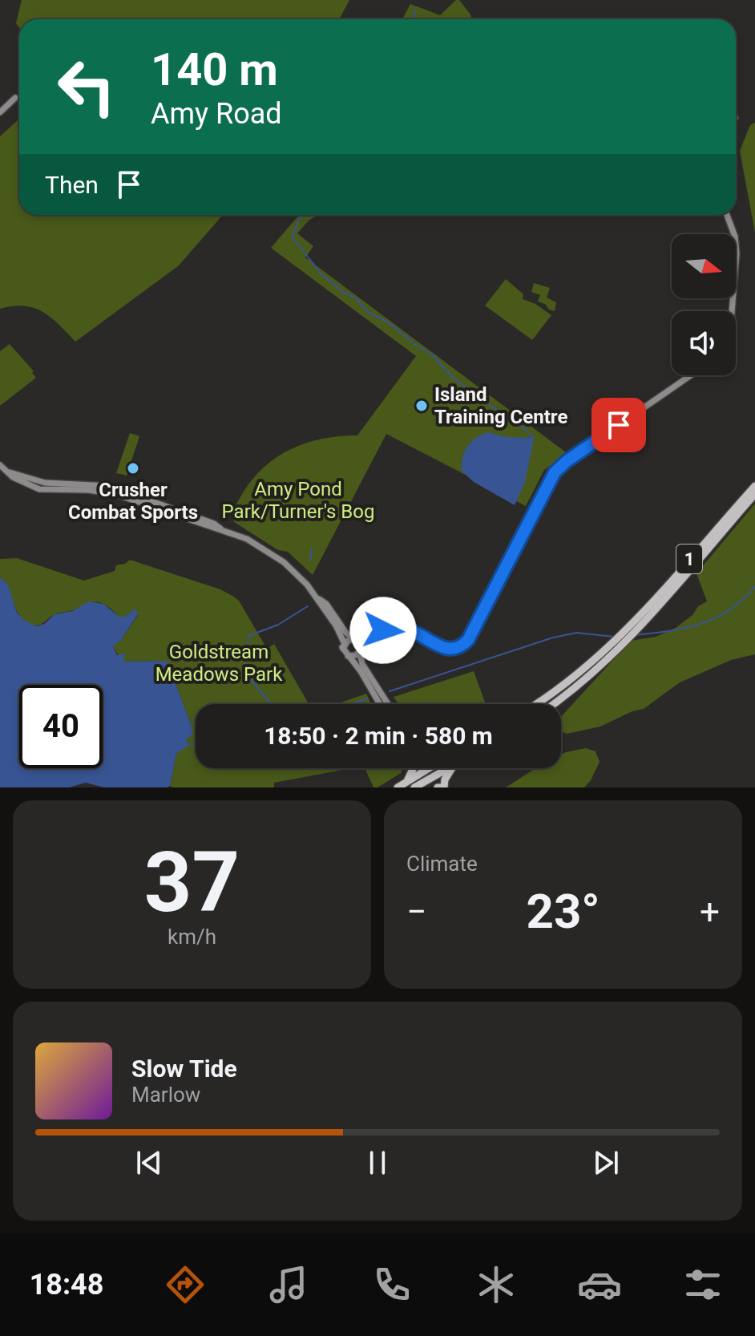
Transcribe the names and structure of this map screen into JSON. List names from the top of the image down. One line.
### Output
{"streets":{"highway":["1"]},"parks":["Amy Pond Park/Turner's Bog","Goldstream Meadows Park"],"places":["Island Training Centre","Crusher Combat Sports"],"north":"right","page":{"turn":["140 m","Amy Road"],"then":"Then","limit":"40","trip":"18:50 · 2 min · 580 m","tile":[["37","km/h"],"Climate"],"heat":["−","23°","+"],"song":["Slow Tide","Marlow"],"tabs":"18:48"}}
